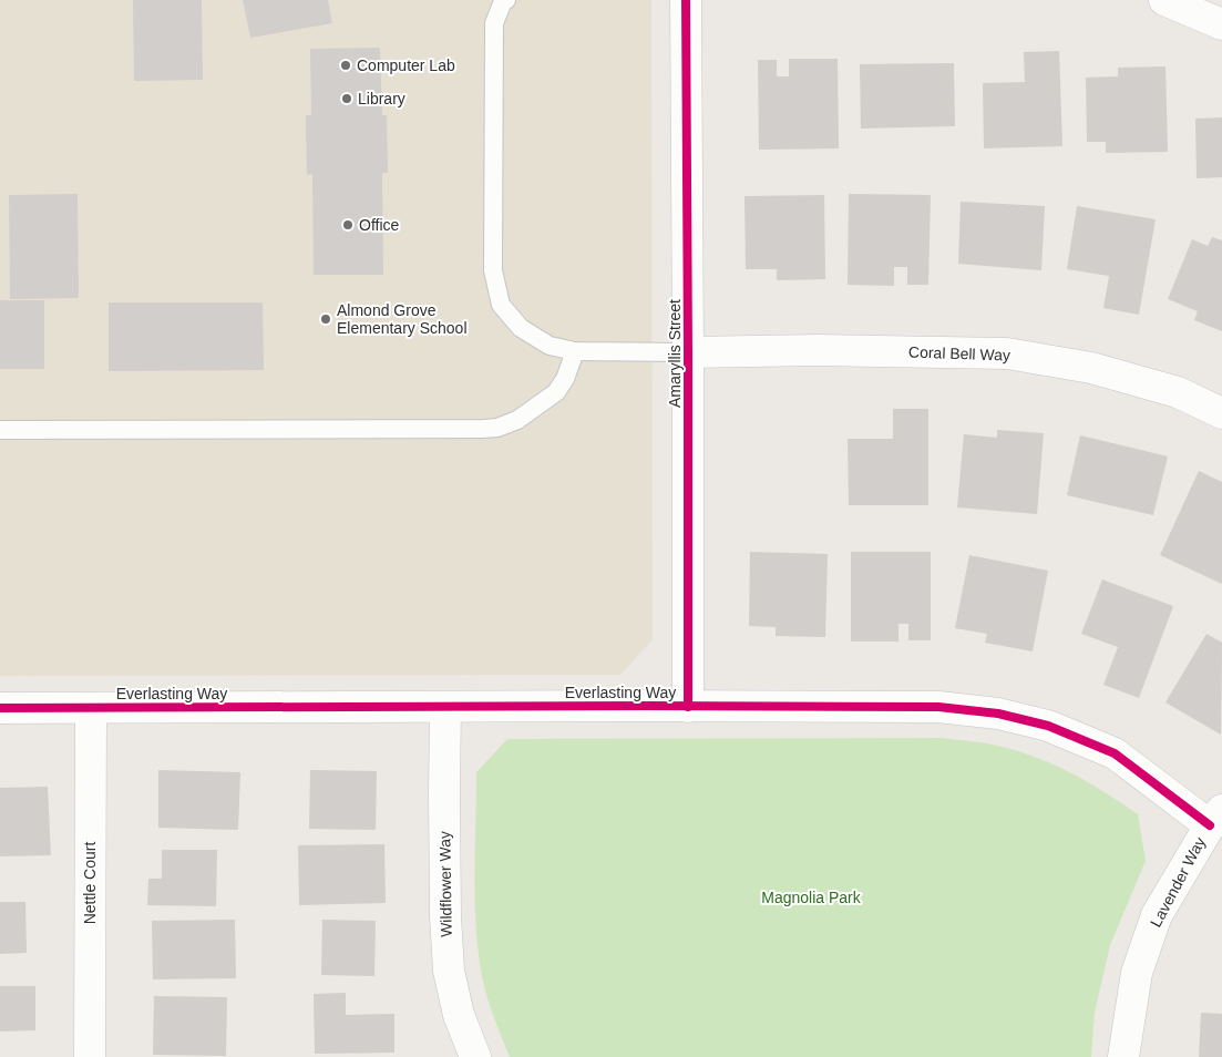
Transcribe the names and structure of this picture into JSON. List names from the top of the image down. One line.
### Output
{"streets":{"street":["Amaryllis Street","Coral Bell Way","Everlasting Way","Lavender Way","Nettle Court","Wildflower Way"]},"crossings":[["Amaryllis Street","Coral Bell Way"],["Amaryllis Street","Everlasting Way"],["Everlasting Way","Lavender Way"],["Everlasting Way","Nettle Court"],["Everlasting Way","Wildflower Way"]],"parks":["Magnolia Park"],"places":["Computer Lab","Library","Office","Almond Grove Elementary School"]}
